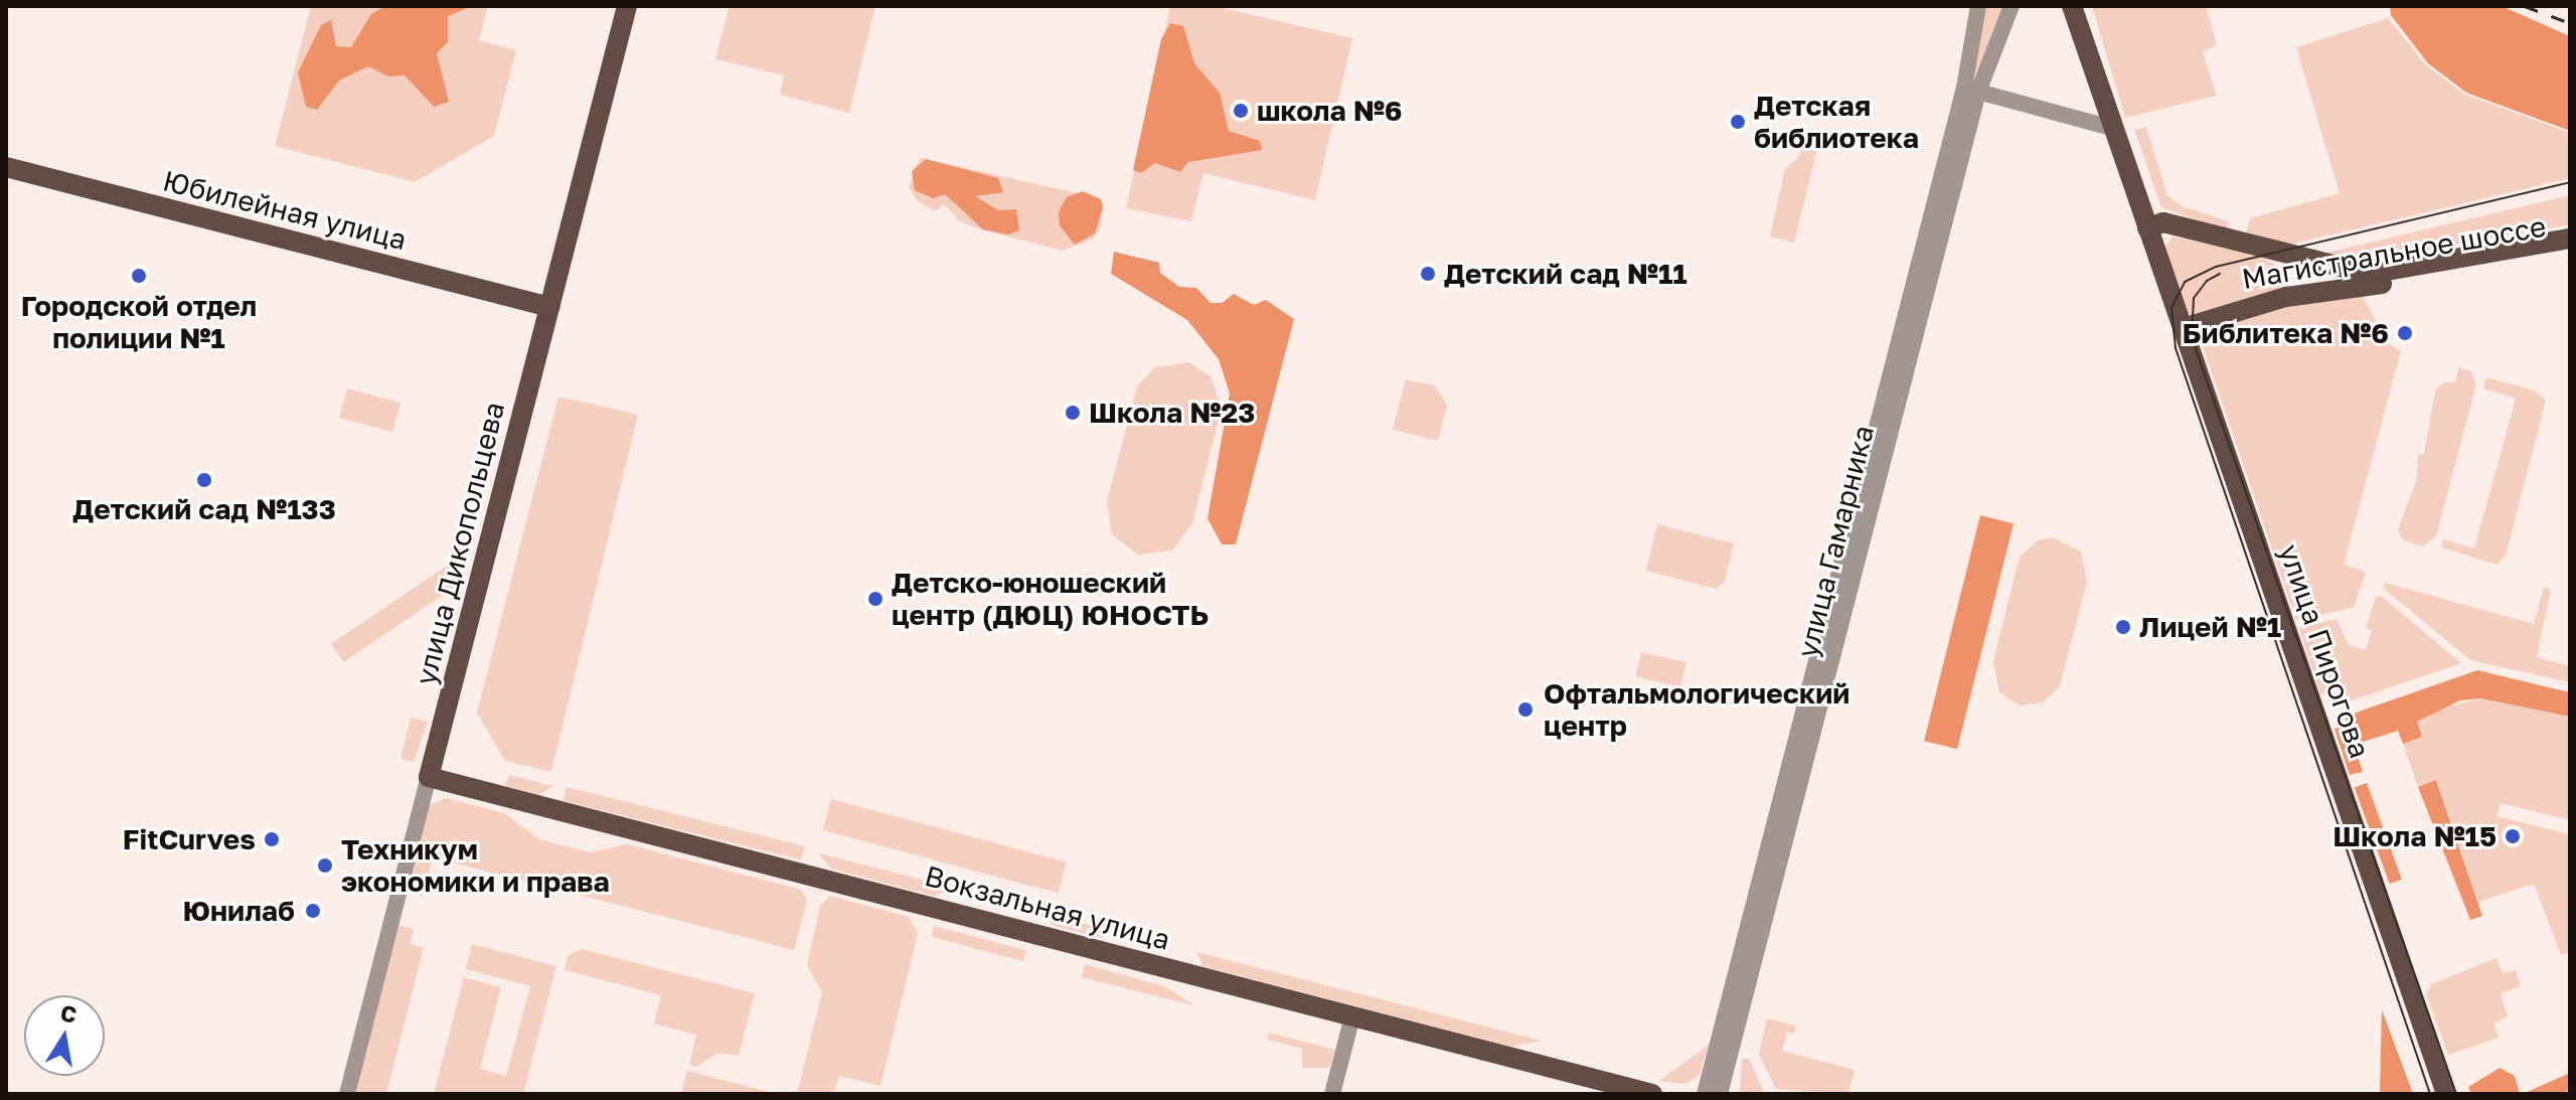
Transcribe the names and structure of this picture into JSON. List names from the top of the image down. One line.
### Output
{"streets":{"main road":["Юбилейная улица","Магистральное шоссе","улица Дикопольцева","улица Пирогова","Вокзальная улица"],"street":["улица Гамарника"]},"crossings":[["Юбилейная улица","улица Дикопольцева"],["Магистральное шоссе","улица Пирогова"],["улица Дикопольцева","Вокзальная улица"]],"places":["школа №6","Детская библиотека","Детский сад №11","Городской отдел полиции №1","Библитека №6","Школа №23","Детский сад №133","Детско-юношеский центр (ДЮЦ) ЮНОСТЬ","Лицей №1","Офтальмологический центр","Школа №15","FitCurves","Техникум экономики и права","Юнилаб"],"north":"top"}
